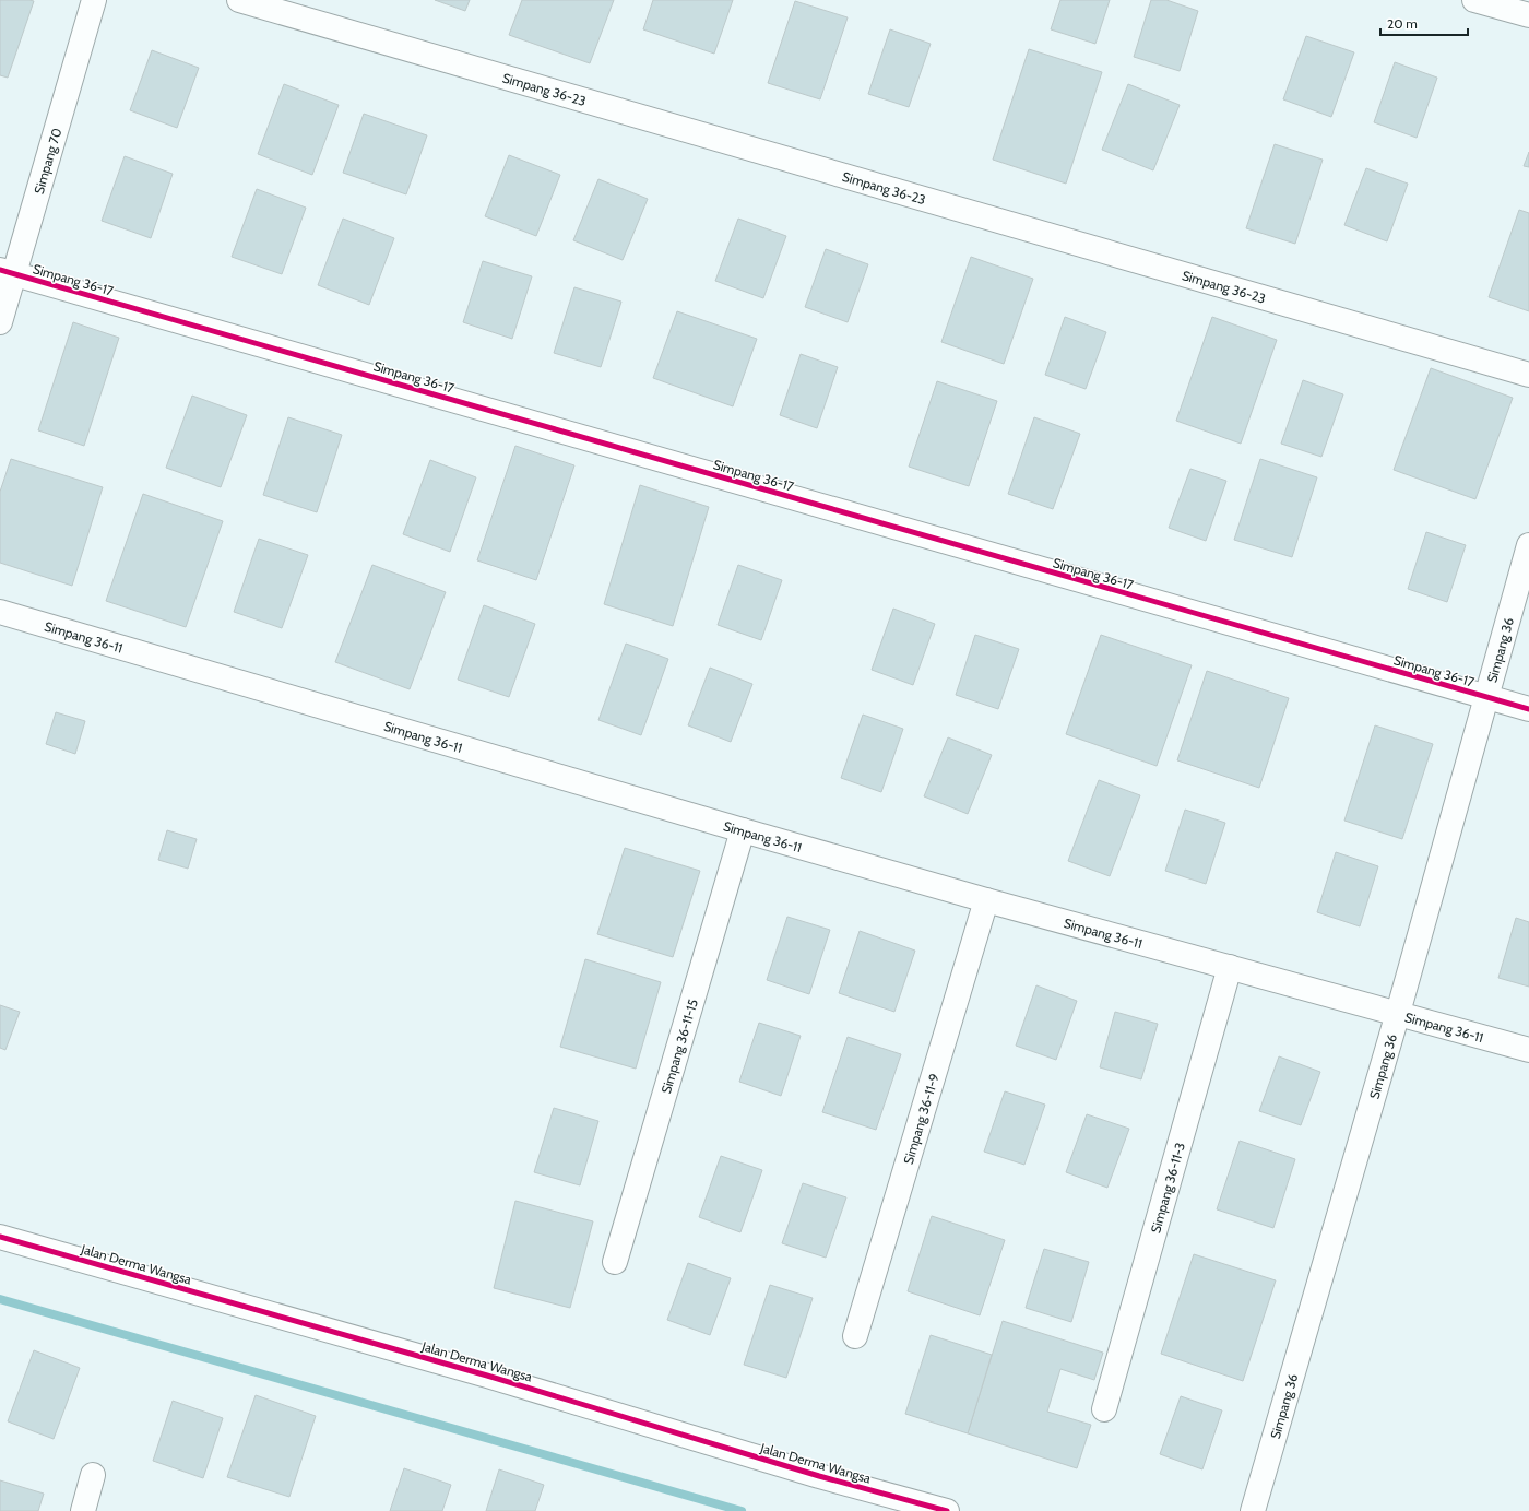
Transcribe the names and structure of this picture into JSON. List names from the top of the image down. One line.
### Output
{"streets":{"street":["Simpang 36-23","Simpang 70","Simpang 36-17","Simpang 36-11","Simpang 36","Simpang 36-11-15","Simpang 36-11-9","Simpang 36-11-3","Jalan Derma Wangsa"]},"crossings":[["Simpang 70","Simpang 36-17"],["Simpang 36-17","Simpang 36"],["Simpang 36-11","Simpang 36"],["Simpang 36-11","Simpang 36-11-15"],["Simpang 36-11","Simpang 36-11-9"],["Simpang 36-11","Simpang 36-11-3"]],"scale_bar":"20 m"}
